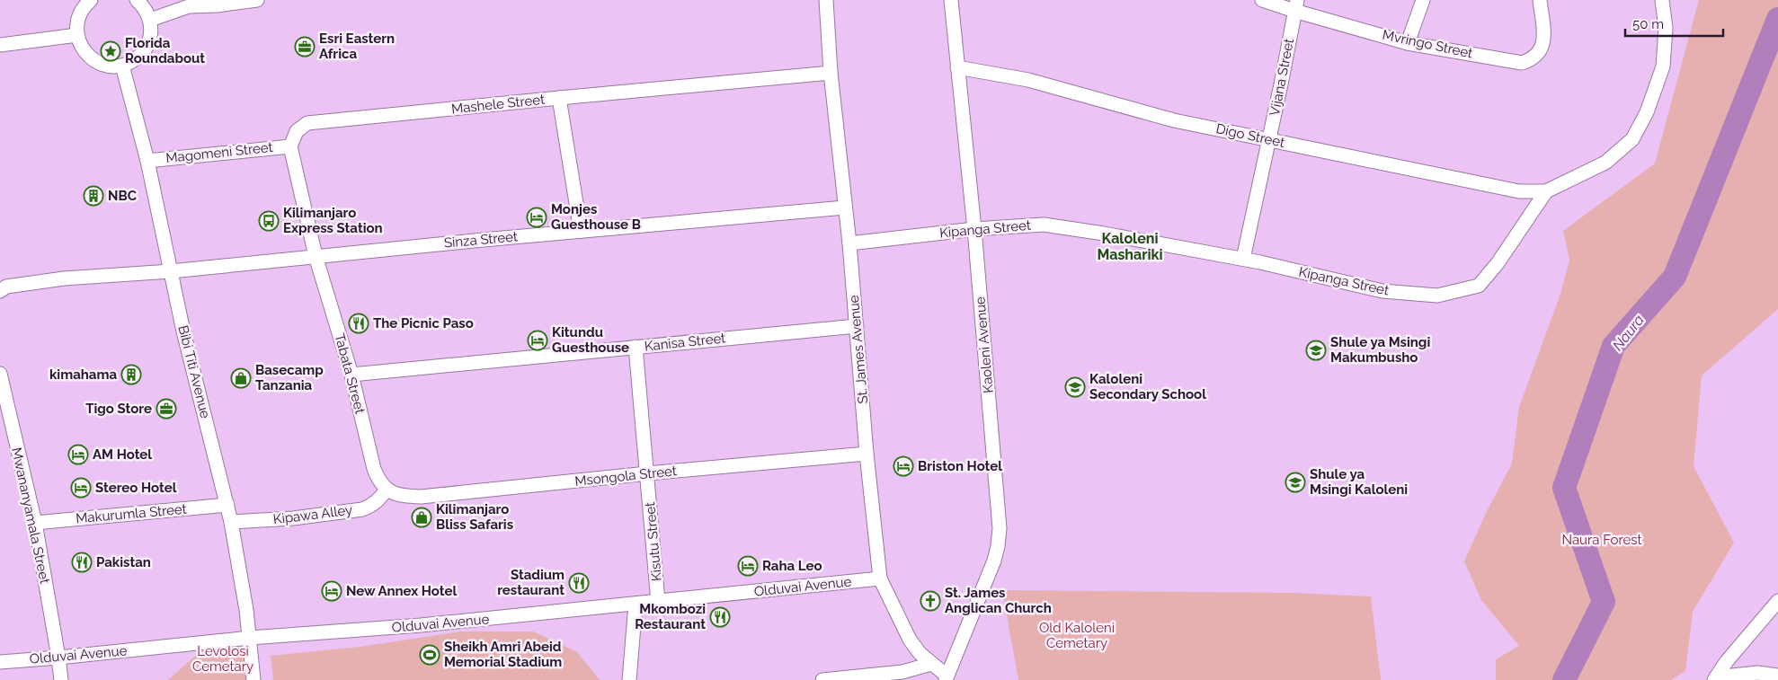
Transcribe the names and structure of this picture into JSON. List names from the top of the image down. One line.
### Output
{"streets":{"street":["Mvringo Street","Vijana Street","Mashele Street","Digo Street","Magomeni Street","Kipanga Street","Sinza Street","Kanisa Street","Kaoleni Avenue","St. James Avenue","Bibi Titi Avenue","Tabata Street","Msongola Street","Makurumla Street","Kipawa Alley","Mwananyamala Street","Kisutu Street","Olduvai Avenue"]},"crossings":[["Mvringo Street","Vijana Street"],["Vijana Street","Digo Street"],["Vijana Street","Kipanga Street"],["Mashele Street","Magomeni Street"],["Mashele Street","St. James Avenue"],["Digo Street","Kipanga Street"],["Digo Street","Kaoleni Avenue"],["Magomeni Street","Bibi Titi Avenue"],["Kipanga Street","Kaoleni Avenue"],["Kipanga Street","St. James Avenue"],["Sinza Street","St. James Avenue"],["Sinza Street","Bibi Titi Avenue"],["Sinza Street","Tabata Street"],["Kanisa Street","St. James Avenue"],["Kanisa Street","Tabata Street"],["Kanisa Street","Kisutu Street"],["Kaoleni Avenue","St. James Avenue"],["St. James Avenue","Msongola Street"],["St. James Avenue","Olduvai Avenue"],["Bibi Titi Avenue","Makurumla Street"],["Bibi Titi Avenue","Kipawa Alley"],["Bibi Titi Avenue","Olduvai Avenue"],["Tabata Street","Msongola Street"],["Tabata Street","Kipawa Alley"],["Msongola Street","Kipawa Alley"],["Msongola Street","Kisutu Street"],["Makurumla Street","Mwananyamala Street"],["Mwananyamala Street","Olduvai Avenue"],["Kisutu Street","Olduvai Avenue"]],"districts":["Kaloleni Mashariki"],"water":["Naura"],"parks":["Naura Forest","Old Kaloleni Cemetary","Levolosi Cemetary"],"places":{"office":["Esri Eastern Africa","Tigo Store"],"place":["Florida Roundabout"],"building":["NBC","kimahama"],"hotel":["Monjes Guesthouse B","Kitundu Guesthouse","AM Hotel","Briston Hotel","Stereo Hotel","Raha Leo","New Annex Hotel"],"bus stop":["Kilimanjaro Express Station"],"restaurant":["The Picnic Paso","Pakistan","Stadium restaurant","Mkombozi Restaurant"],"school or university":["Shule ya Msingi Makumbusho","Kaloleni Secondary School","Shule ya Msingi Kaloleni"],"shop":["Basecamp Tanzania","Kilimanjaro Bliss Safaris"],"church":["St. James Anglican Church"],"sports":["Sheikh Amri Abeid Memorial Stadium"]},"scale_bar":"50 m"}
